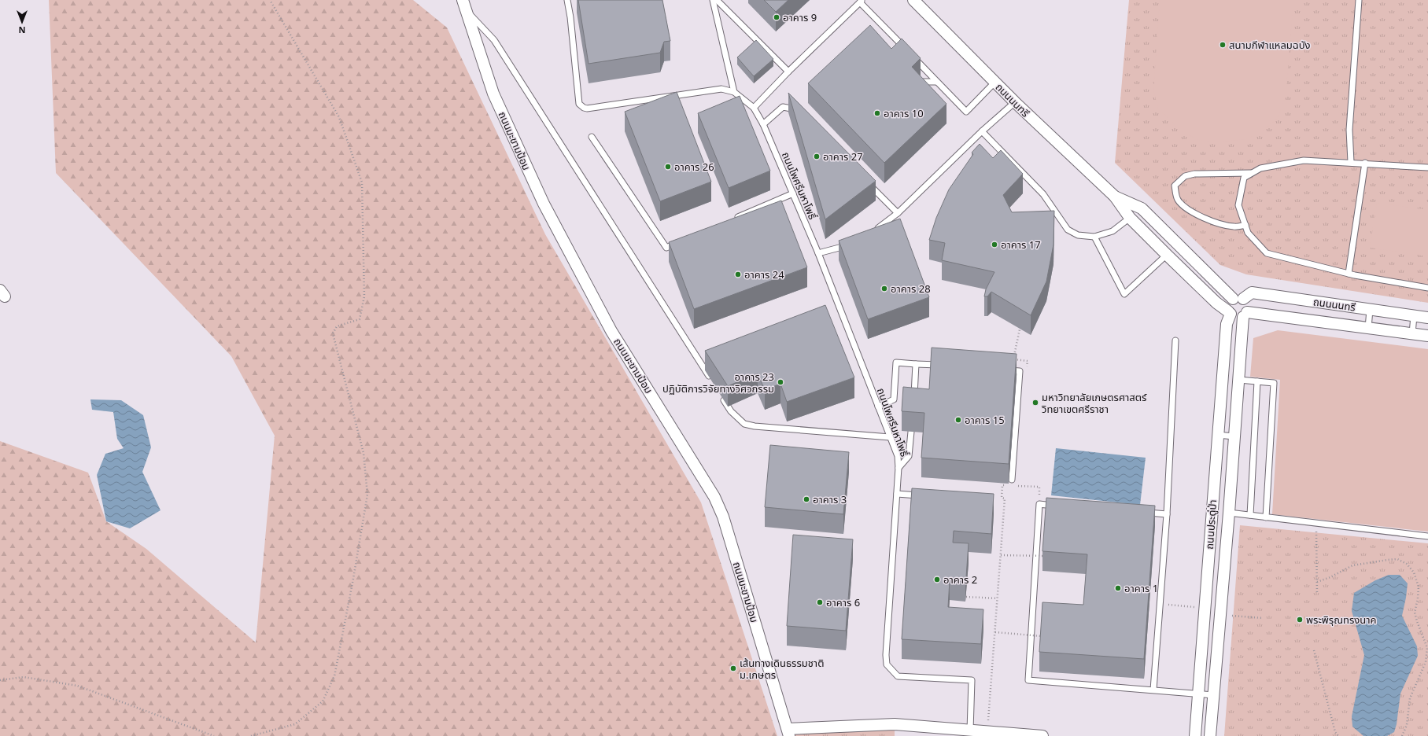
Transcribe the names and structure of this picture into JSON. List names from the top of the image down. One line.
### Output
{"streets":{"street":["ถนนนนทรี","ถนนมะขามป้อม","ถนนประดู่ป่า"],"lane":["ถนนโพศรีมหาโพธิ์"]},"crossings":[["ถนนนนทรี","ถนนประดู่ป่า"]],"places":["อาคาร 9","สนามกีฬาแหลมฉบัง","อาคาร 10","อาคาร 27","อาคาร 26","อาคาร 17","อาคาร 24","อาคาร 28","อาคาร 23 ปฏิบัติการวิจัยทางวิศวกรรม","มหาวิทยาลัยเกษตรศาสตร์ วิทยาเขตศรีราชา","อาคาร 15","อาคาร 3","อาคาร 2","อาคาร 1","อาคาร 6","พระพิรุณทรงนาค","เส้นทางเดินธรรมชาติ ม.เกษตร"],"north":"bottom"}
